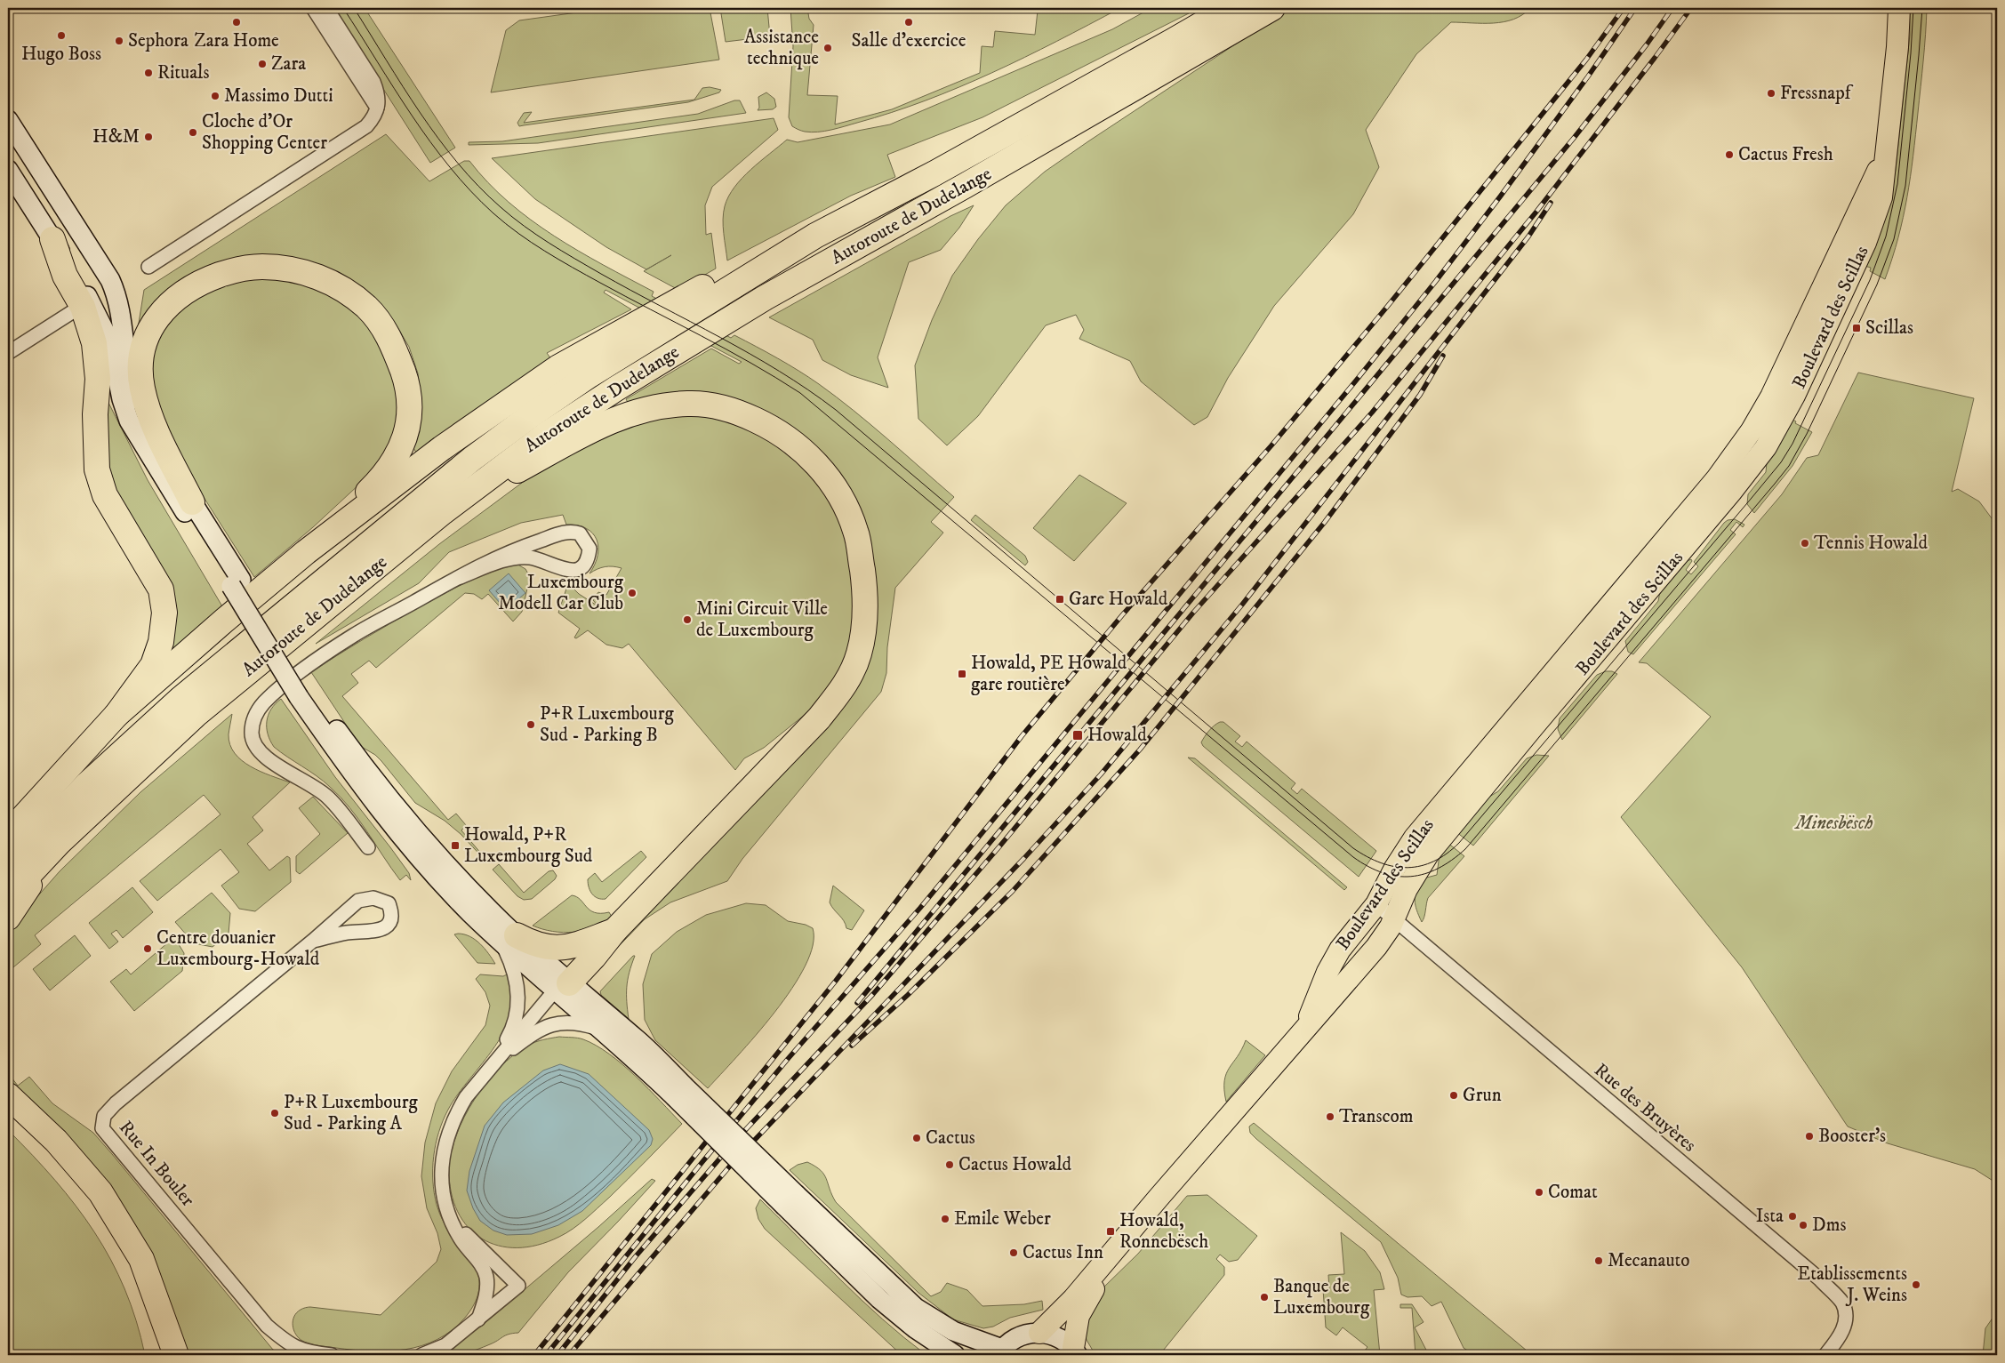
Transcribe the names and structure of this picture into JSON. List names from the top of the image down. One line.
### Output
{"streets":{"highway":["Autoroute de Dudelange"],"main road":["Boulevard des Scillas"],"street":["Rue des Bruyères","Rue In Bouler"]},"crossings":[["Boulevard des Scillas","Rue des Bruyères"]],"parks":["Minesbësch"],"places":{"other":["Zara Home","Salle d'exercice","Hugo Boss","Sephora","Assistance technique","Zara","Rituals","Fressnapf","Massimo Dutti","Cloche d’Or Shopping Center","H&M","Cactus Fresh","Tennis Howald","Luxembourg Modell Car Club","Mini Circuit Ville de Luxembourg","P+R Luxembourg Sud - Parking B","Centre douanier Luxembourg-Howald","Grun","P+R Luxembourg Sud - Parking A","Transcom","Booster's","Cactus","Cactus Howald","Comat","Ista","Emile Weber","Dms","Cactus Inn","Mecanauto","Etablissements J. Weins","Banque de Luxembourg"],"transit":["Scillas","Gare Howald","Howald, PE Howald gare routière","Howald","Howald, P+R Luxembourg Sud","Howald, Ronnebësch"]}}
